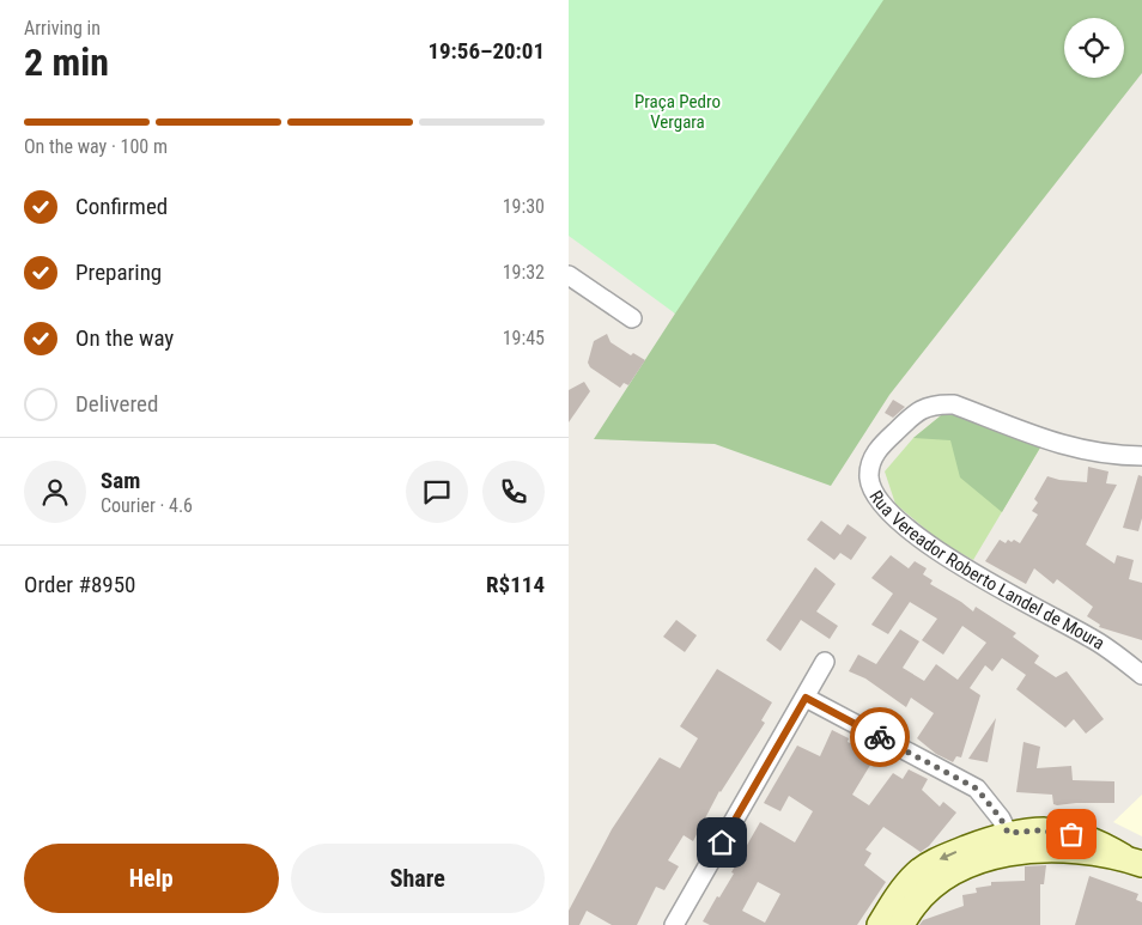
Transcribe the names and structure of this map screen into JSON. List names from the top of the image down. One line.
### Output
{"streets":{"street":["Rua Vereador Roberto Landel de Moura"]},"parks":["Praça Pedro Vergara"],"page":{"heading":["2 min","Arriving in","19:56–20:01"],"panel":["Sam","Courier · 4.6","Order #8950","R$114"],"bar":"On the way · 100 m","list":[["Confirmed","19:30"],["Preparing","19:32"],["On the way","19:45"],"Delivered"],"buttons":["Help","Share"]}}
